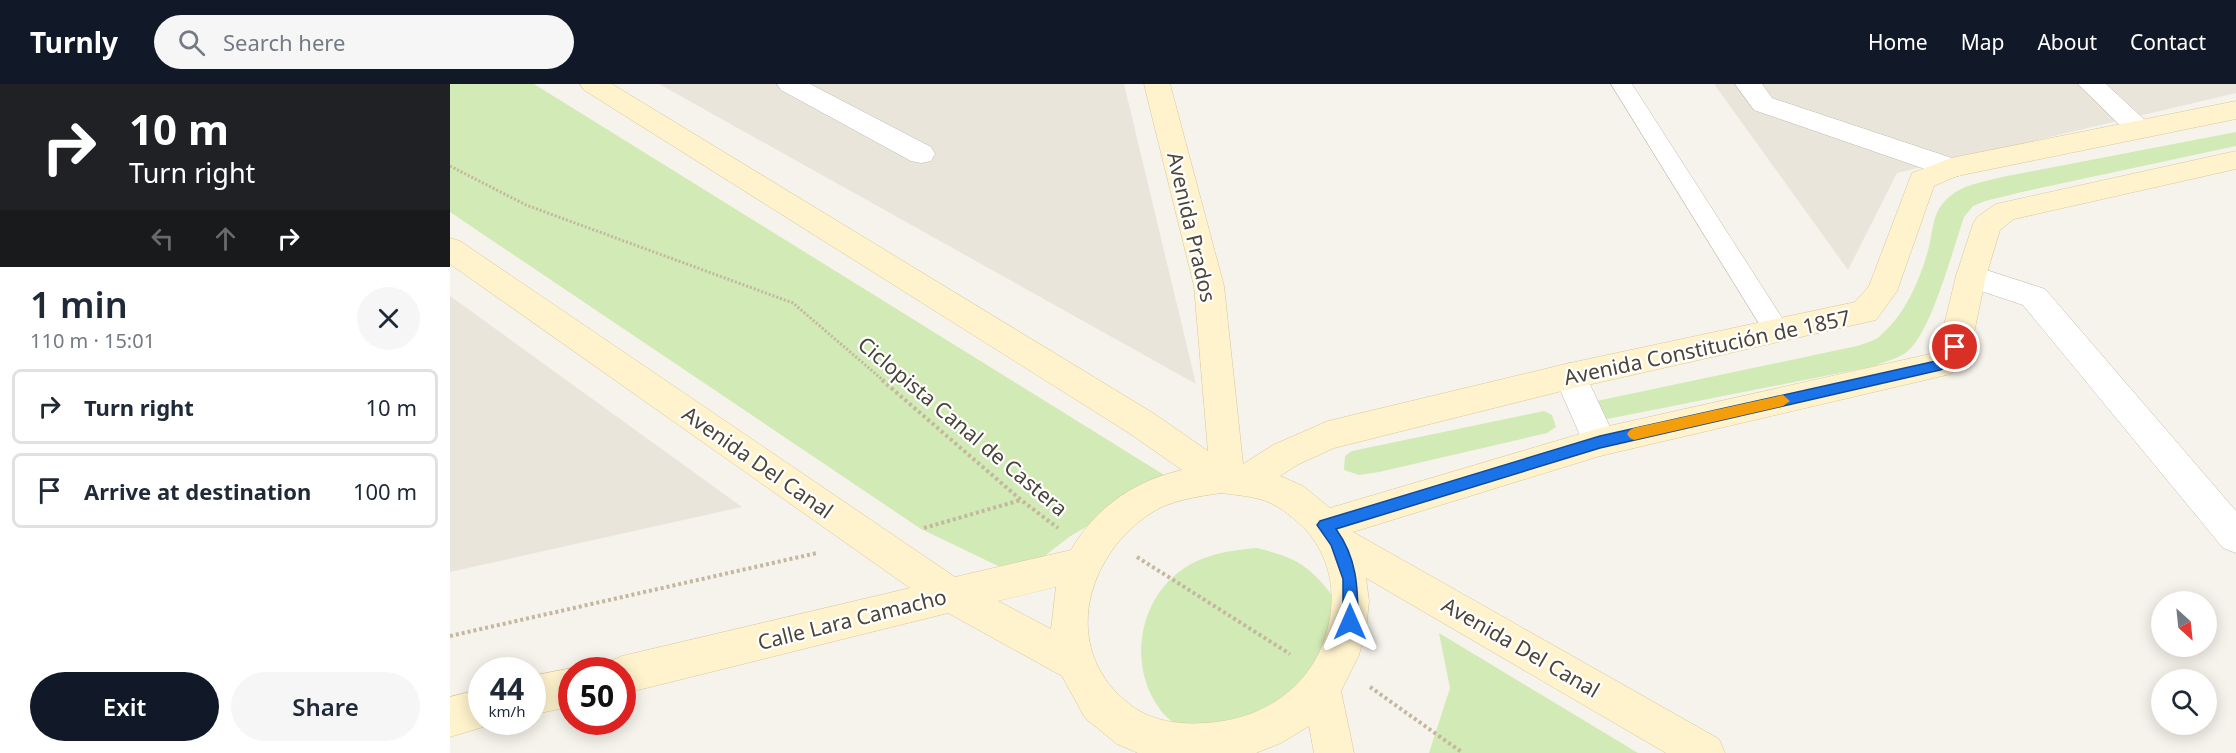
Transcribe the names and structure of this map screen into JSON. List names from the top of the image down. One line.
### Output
{"streets":{"main road":["Avenida Prados","Avenida Constitución de 1857","Avenida Del Canal","Calle Lara Camacho"],"path":["Ciclopista Canal de Castera"]},"crossings":[["Avenida Prados","Avenida Constitución de 1857"],["Avenida Prados","Avenida Del Canal"],["Avenida Constitución de 1857","Avenida Del Canal"],["Ciclopista Canal de Castera","Avenida Del Canal"],["Avenida Del Canal","Calle Lara Camacho"]],"north":"bottom right","page":{"header":"Turnly","search":"Search here","nav":["Home","Map","About","Contact"],"turn":["10 m","Turn right"],"heading":["1 min","110 m · 15:01"],"list":[{"name":"Turn right","value":"10 m"},{"name":"Arrive at destination","value":"100 m"}],"speed":"44 km/h","limit":"50","buttons":["Exit","Share"]}}
